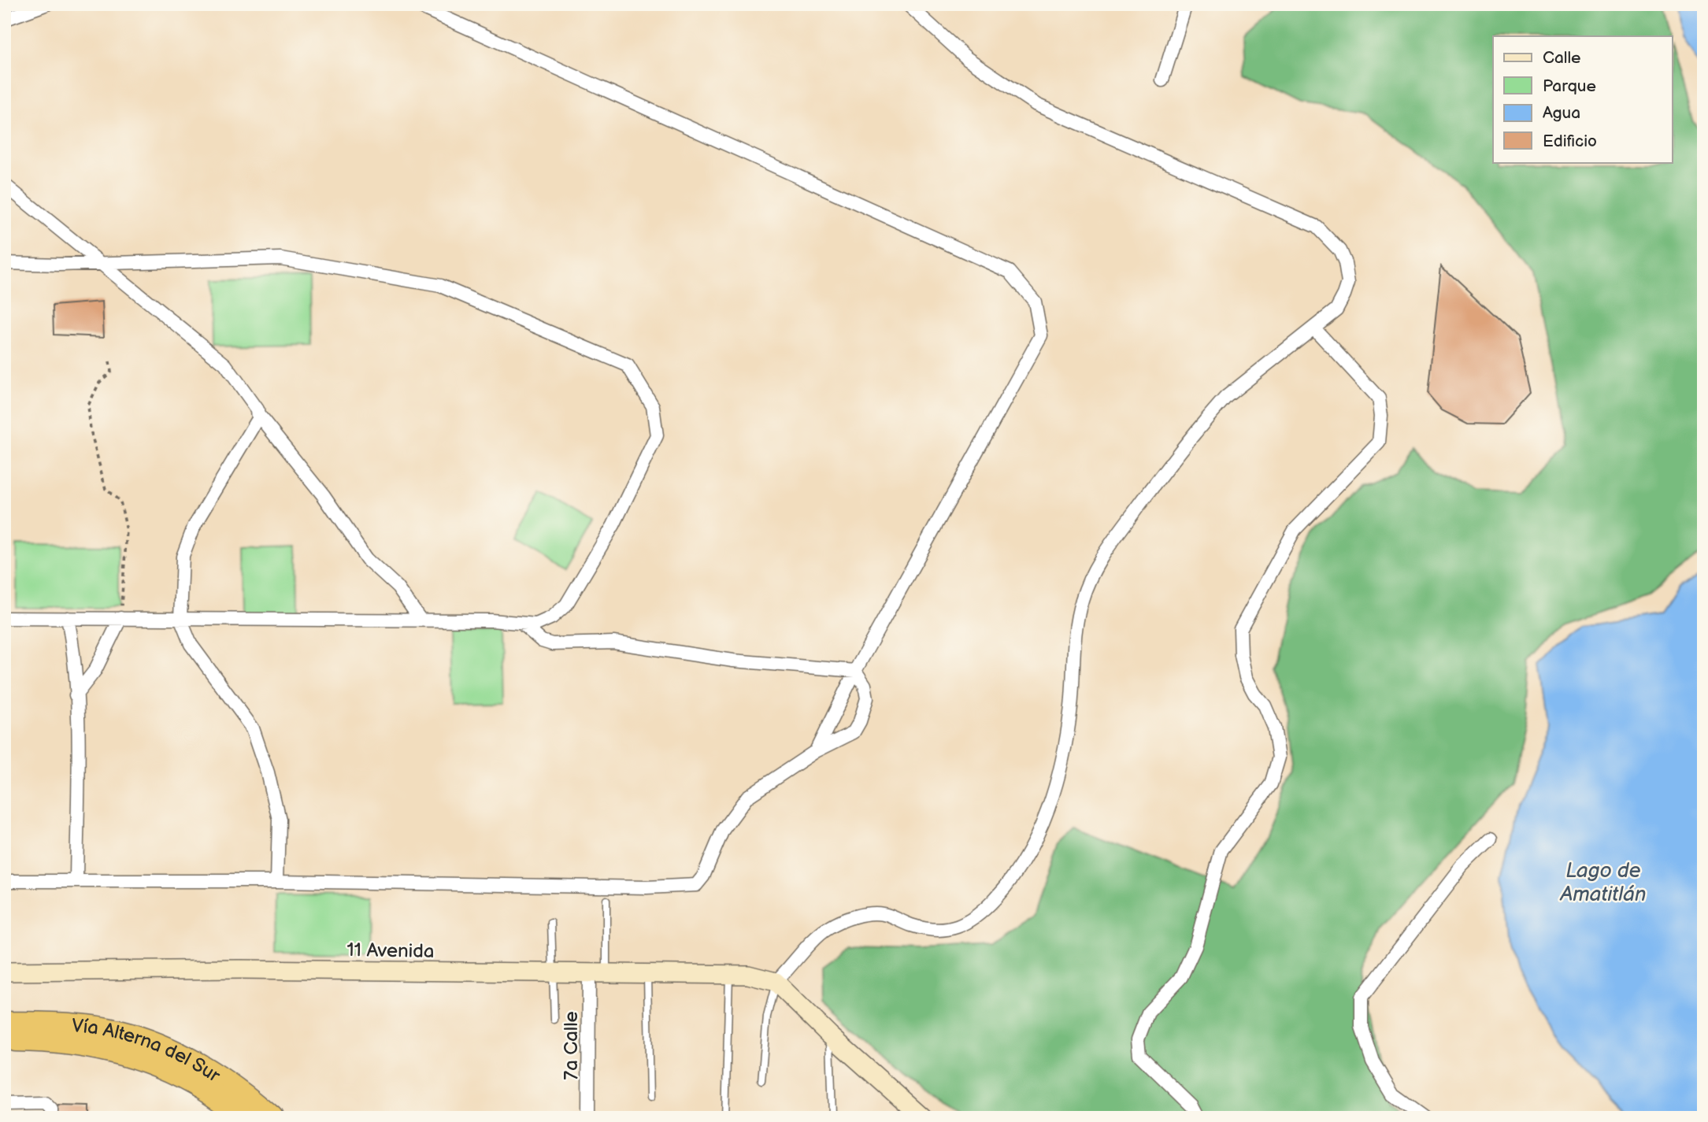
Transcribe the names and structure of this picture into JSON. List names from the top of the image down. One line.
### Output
{"streets":{"highway":["Vía Alterna del Sur"],"street":["11 Avenida","7a Calle"]},"crossings":[["11 Avenida","7a Calle"]],"water":["Lago de Amatitlán"],"legend":["Calle","Parque","Agua","Edificio"]}
